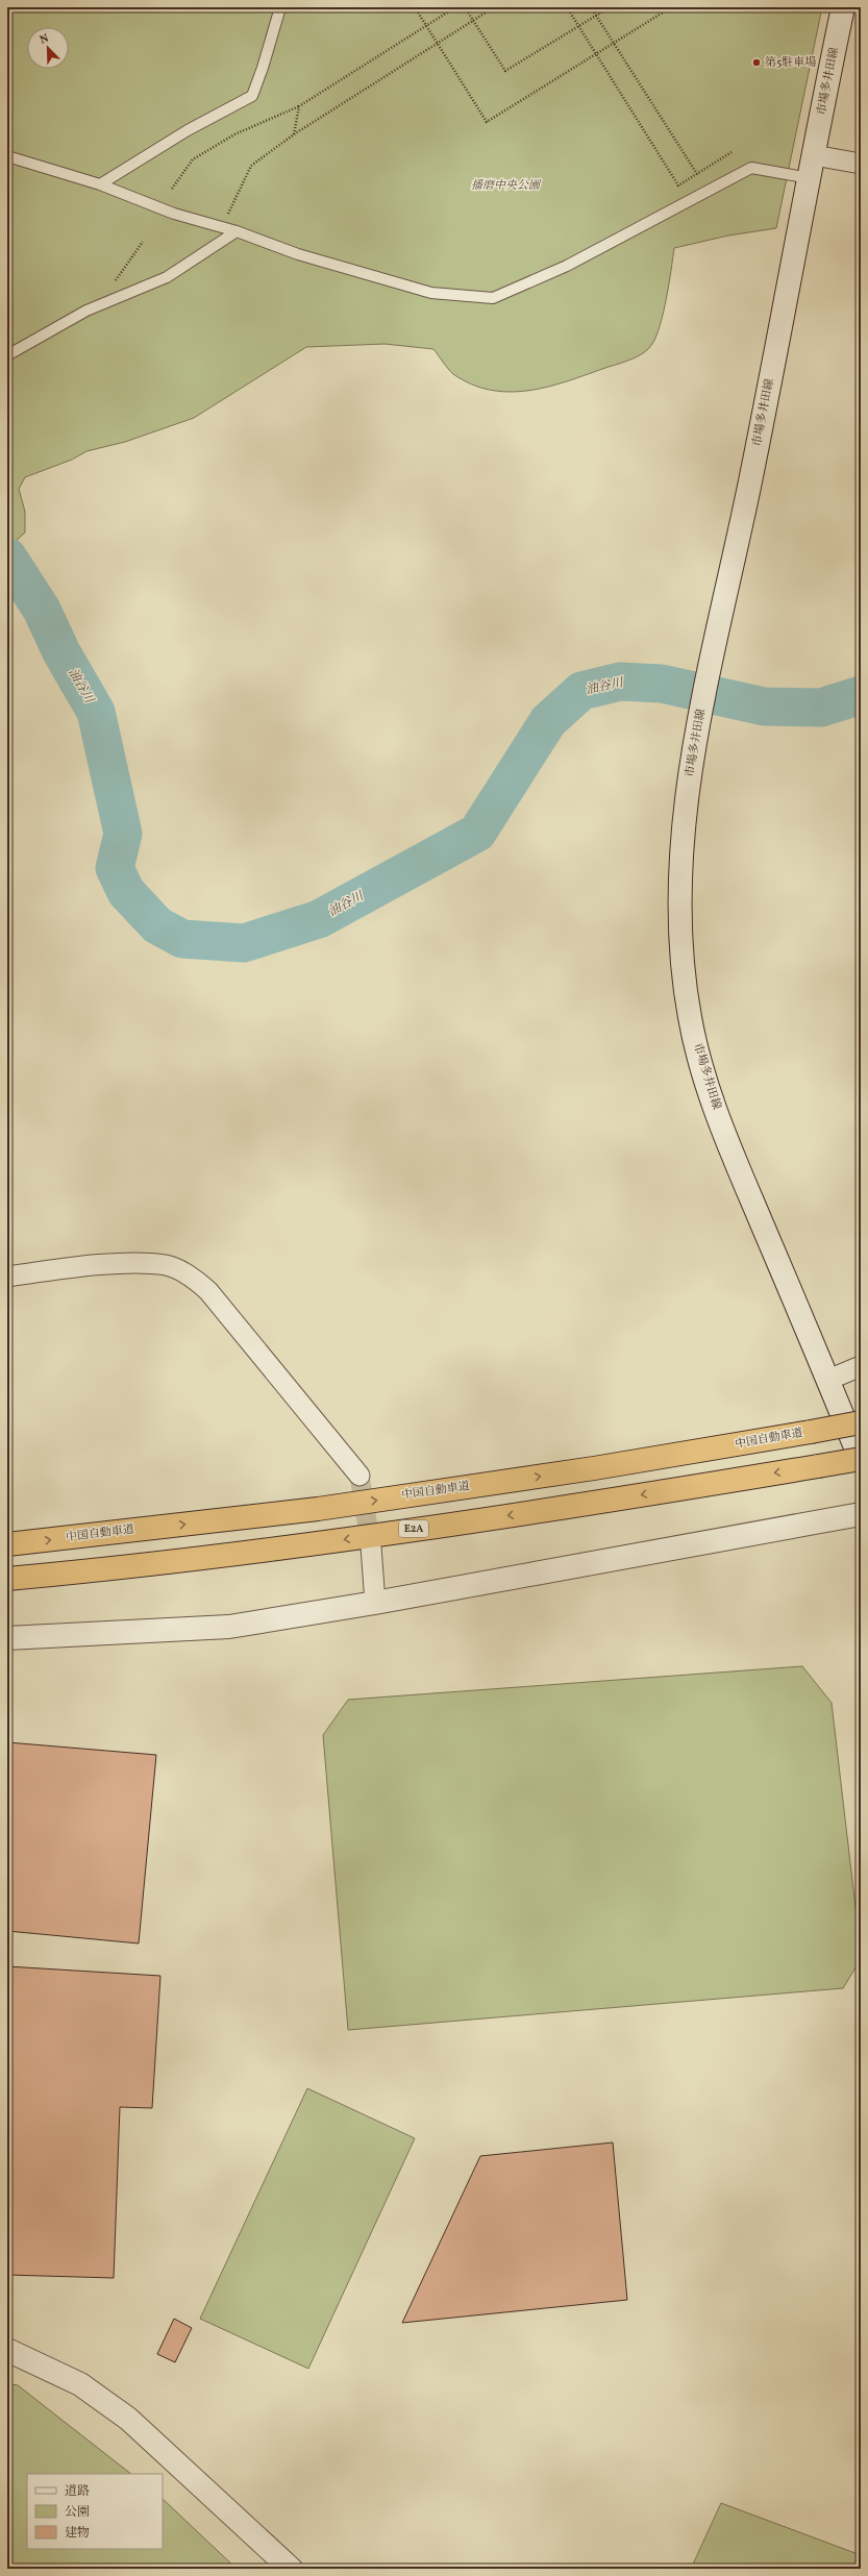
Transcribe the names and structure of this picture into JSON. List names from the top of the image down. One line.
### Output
{"streets":{"highway":["中国自動車道","E2A"],"main road":["市場多井田線"]},"crossings":[["市場多井田線","E2A"]],"water":["油谷川"],"parks":["播磨中央公園"],"places":["第5駐車場"],"legend":["道路","公園","建物"],"north":"top left"}
